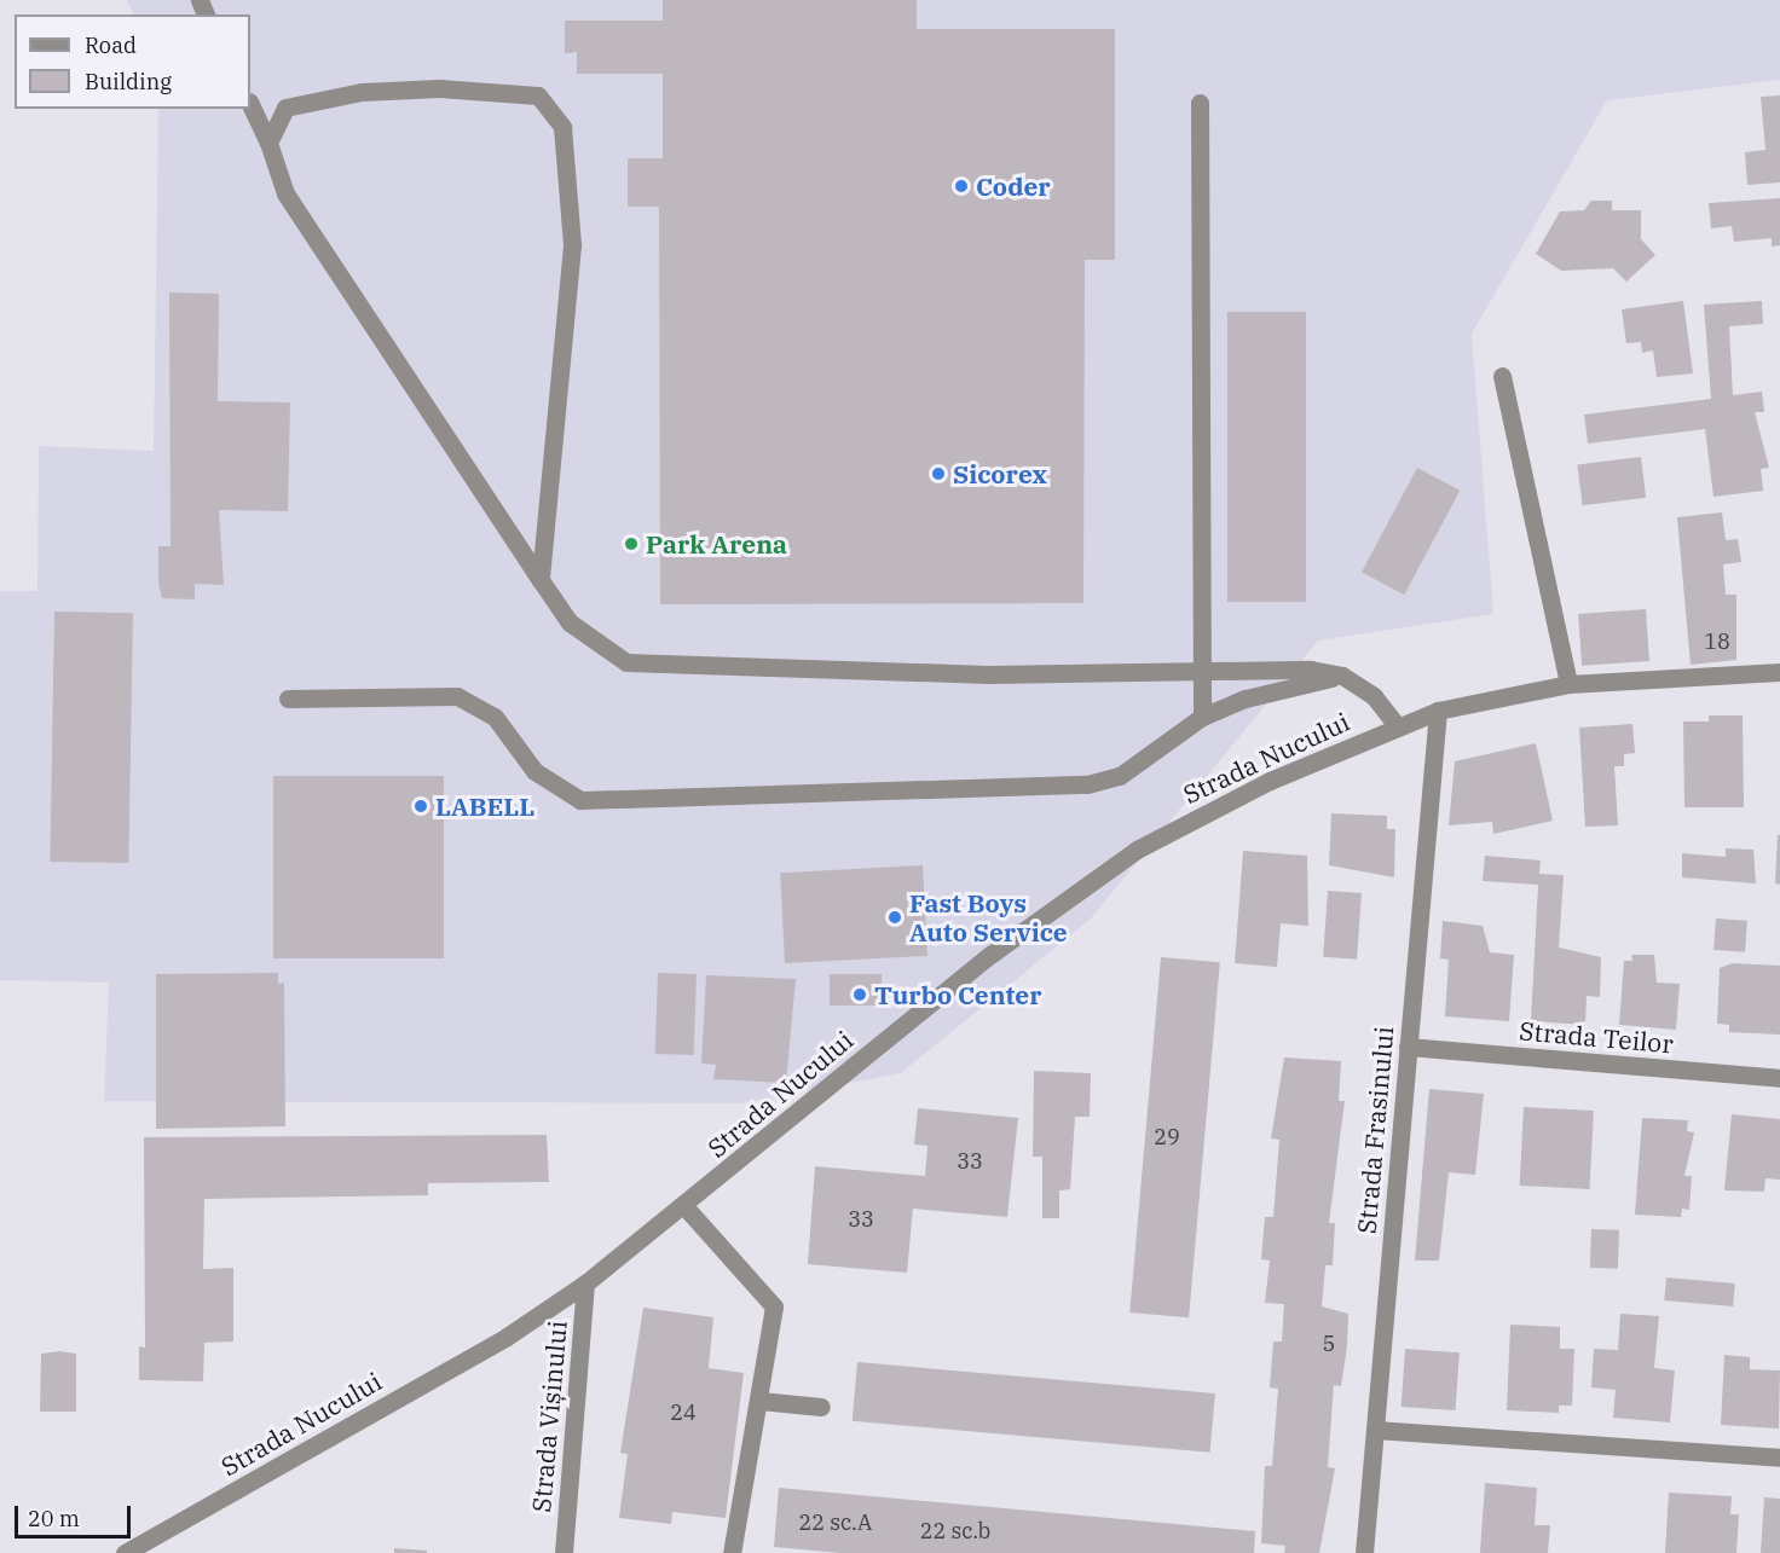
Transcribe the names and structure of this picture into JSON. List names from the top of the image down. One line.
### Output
{"streets":{"street":["Strada Nucului","Strada Teilor","Strada Frasinului","Strada Vișinului"]},"crossings":[["Strada Nucului","Strada Frasinului"],["Strada Nucului","Strada Vișinului"],["Strada Teilor","Strada Frasinului"]],"places":["Coder","Sicorex","Park Arena","LABELL","Fast Boys Auto Service","Turbo Center"],"house_numbers":["18","29","33","33","5","24","22 sc.A","22 sc.b"],"legend":["Road","Building"],"scale_bar":"20 m"}
